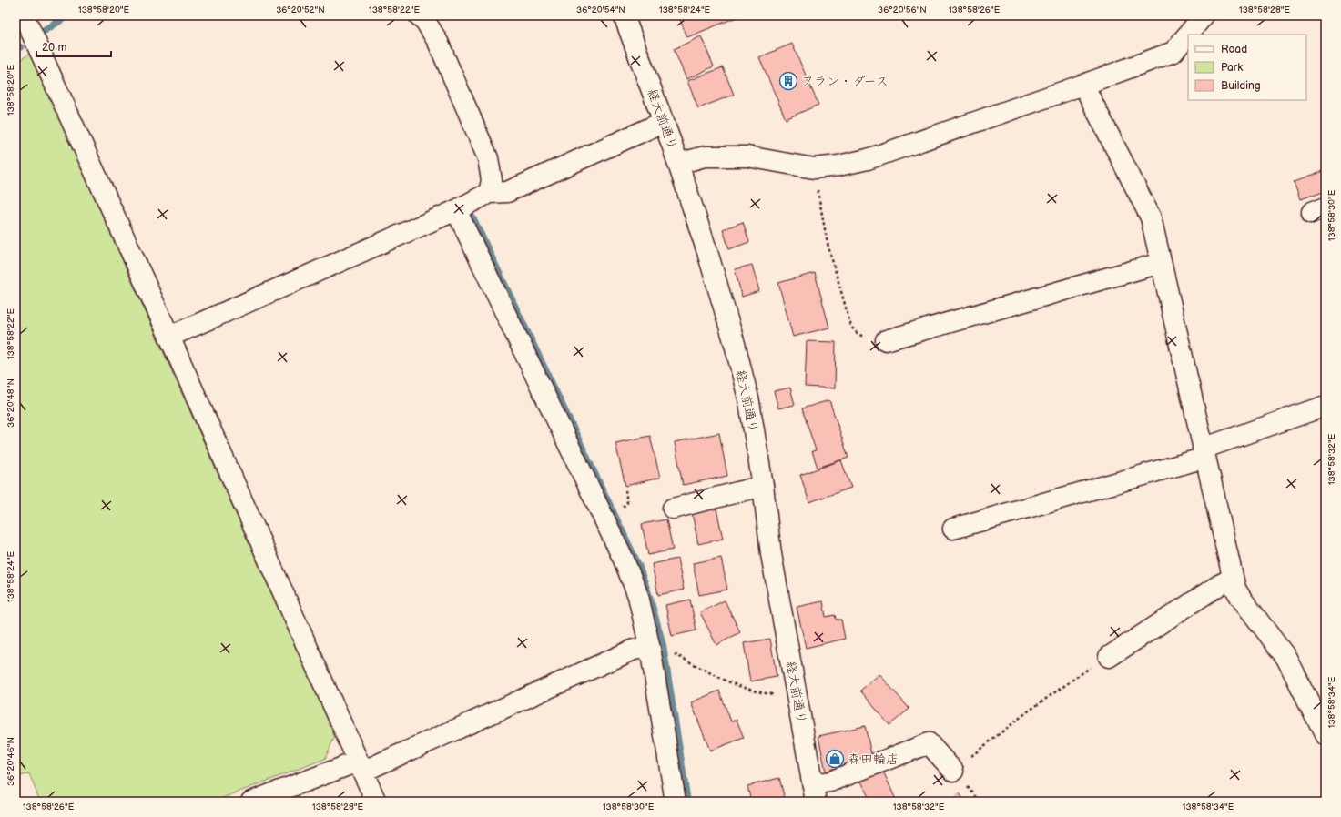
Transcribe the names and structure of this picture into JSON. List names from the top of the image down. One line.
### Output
{"streets":{"street":["経大前通り"]},"places":{"building":["フラン・ダース"],"shop":["森田輪店"]},"legend":["Road","Park","Building"],"scale_bar":"20 m","coordinates":["138°58'20\"E","36°20'52\"N","138°58'22\"E","36°20'54\"N","138°58'24\"E","36°20'56\"N","138°58'26\"E","138°58'28\"E","138°58'30\"E","36°20'48\"N","138°58'32\"E","138°58'34\"E","36°20'46\"N"]}
